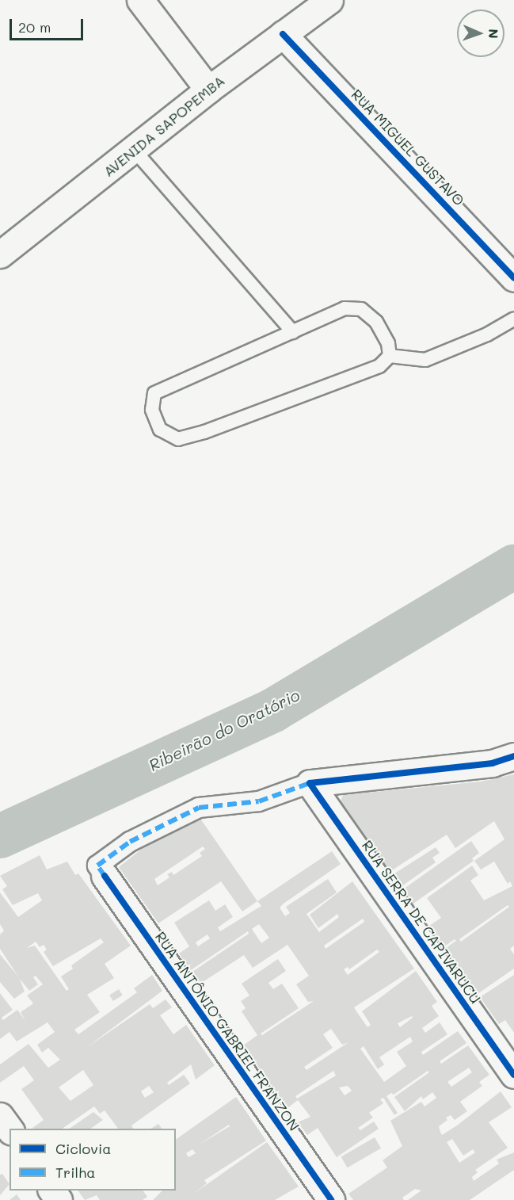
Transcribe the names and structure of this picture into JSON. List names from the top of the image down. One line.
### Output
{"streets":{"street":["AVENIDA SAPOPEMBA","RUA MIGUEL GUSTAVO","RUA SERRA DE CAPIVARUCU","RUA ANTÔNIO GABRIEL FRANZON"]},"crossings":[["AVENIDA SAPOPEMBA","RUA MIGUEL GUSTAVO"]],"water":["Ribeirão do Oratório"],"legend":["Ciclovia","Trilha"],"scale_bar":"20 m","north":"right"}
